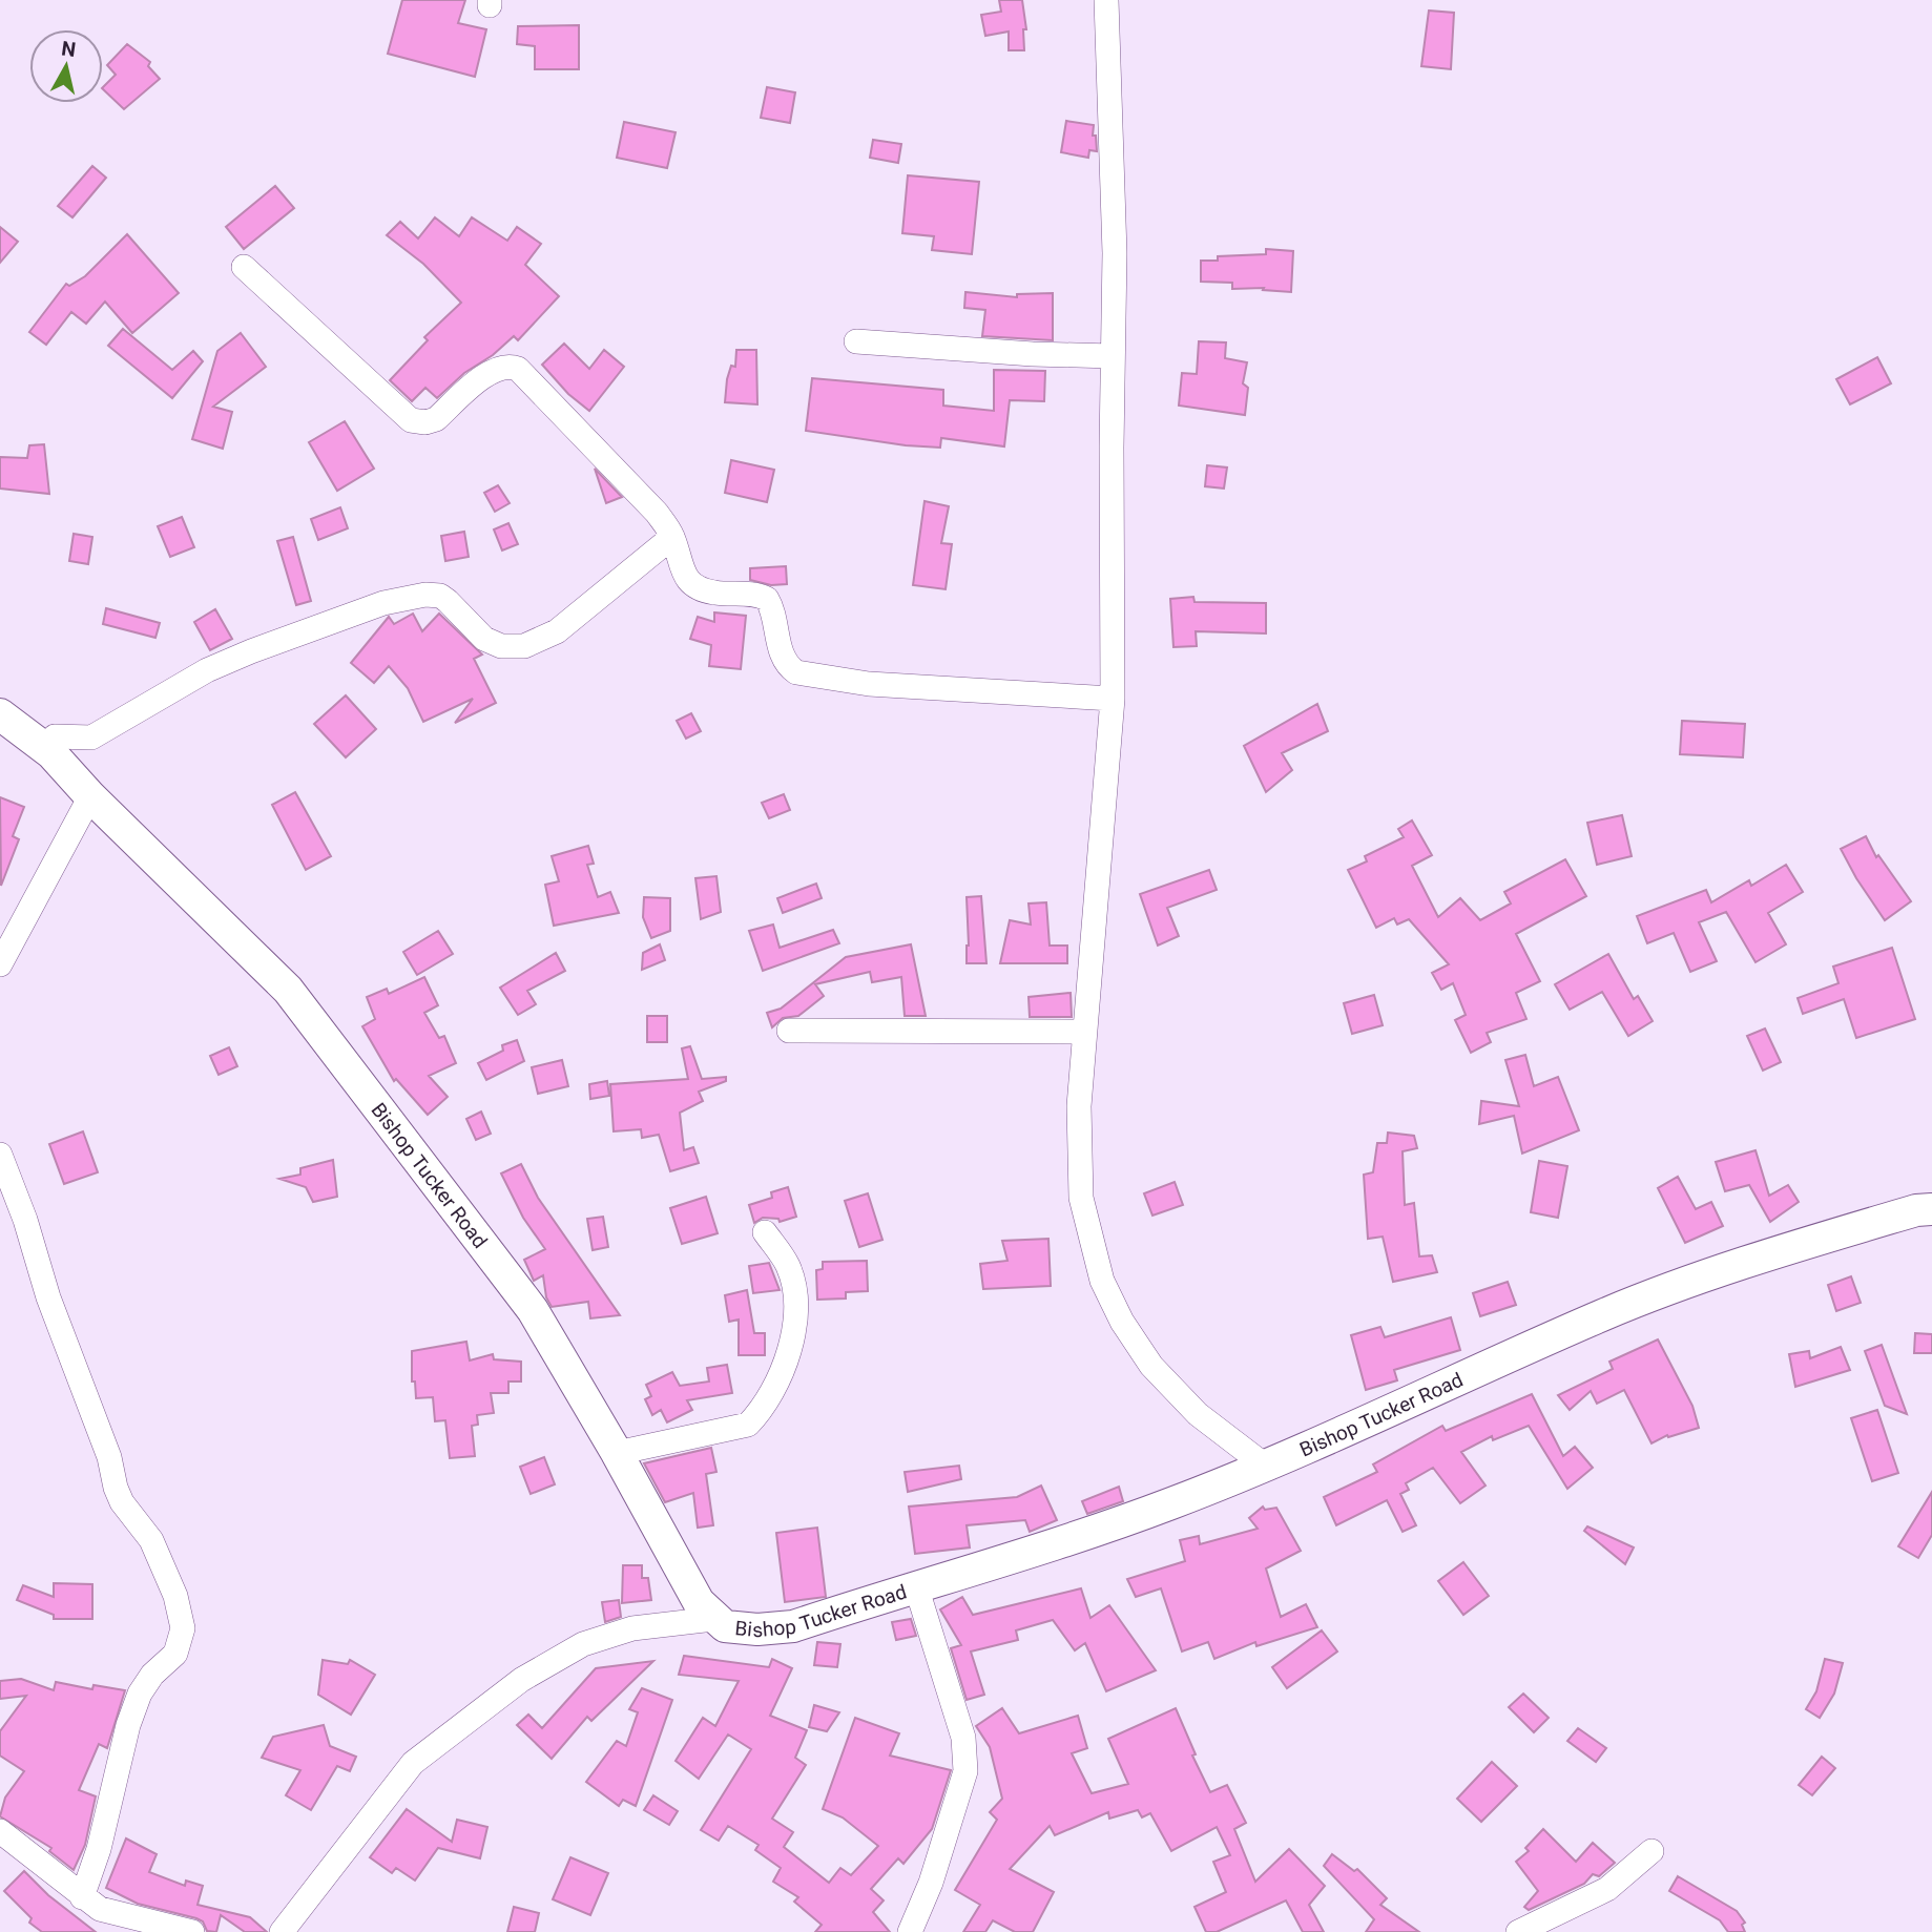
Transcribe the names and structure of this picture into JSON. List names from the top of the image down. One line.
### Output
{"streets":{"main road":["Bishop Tucker Road"]},"north":"top"}
